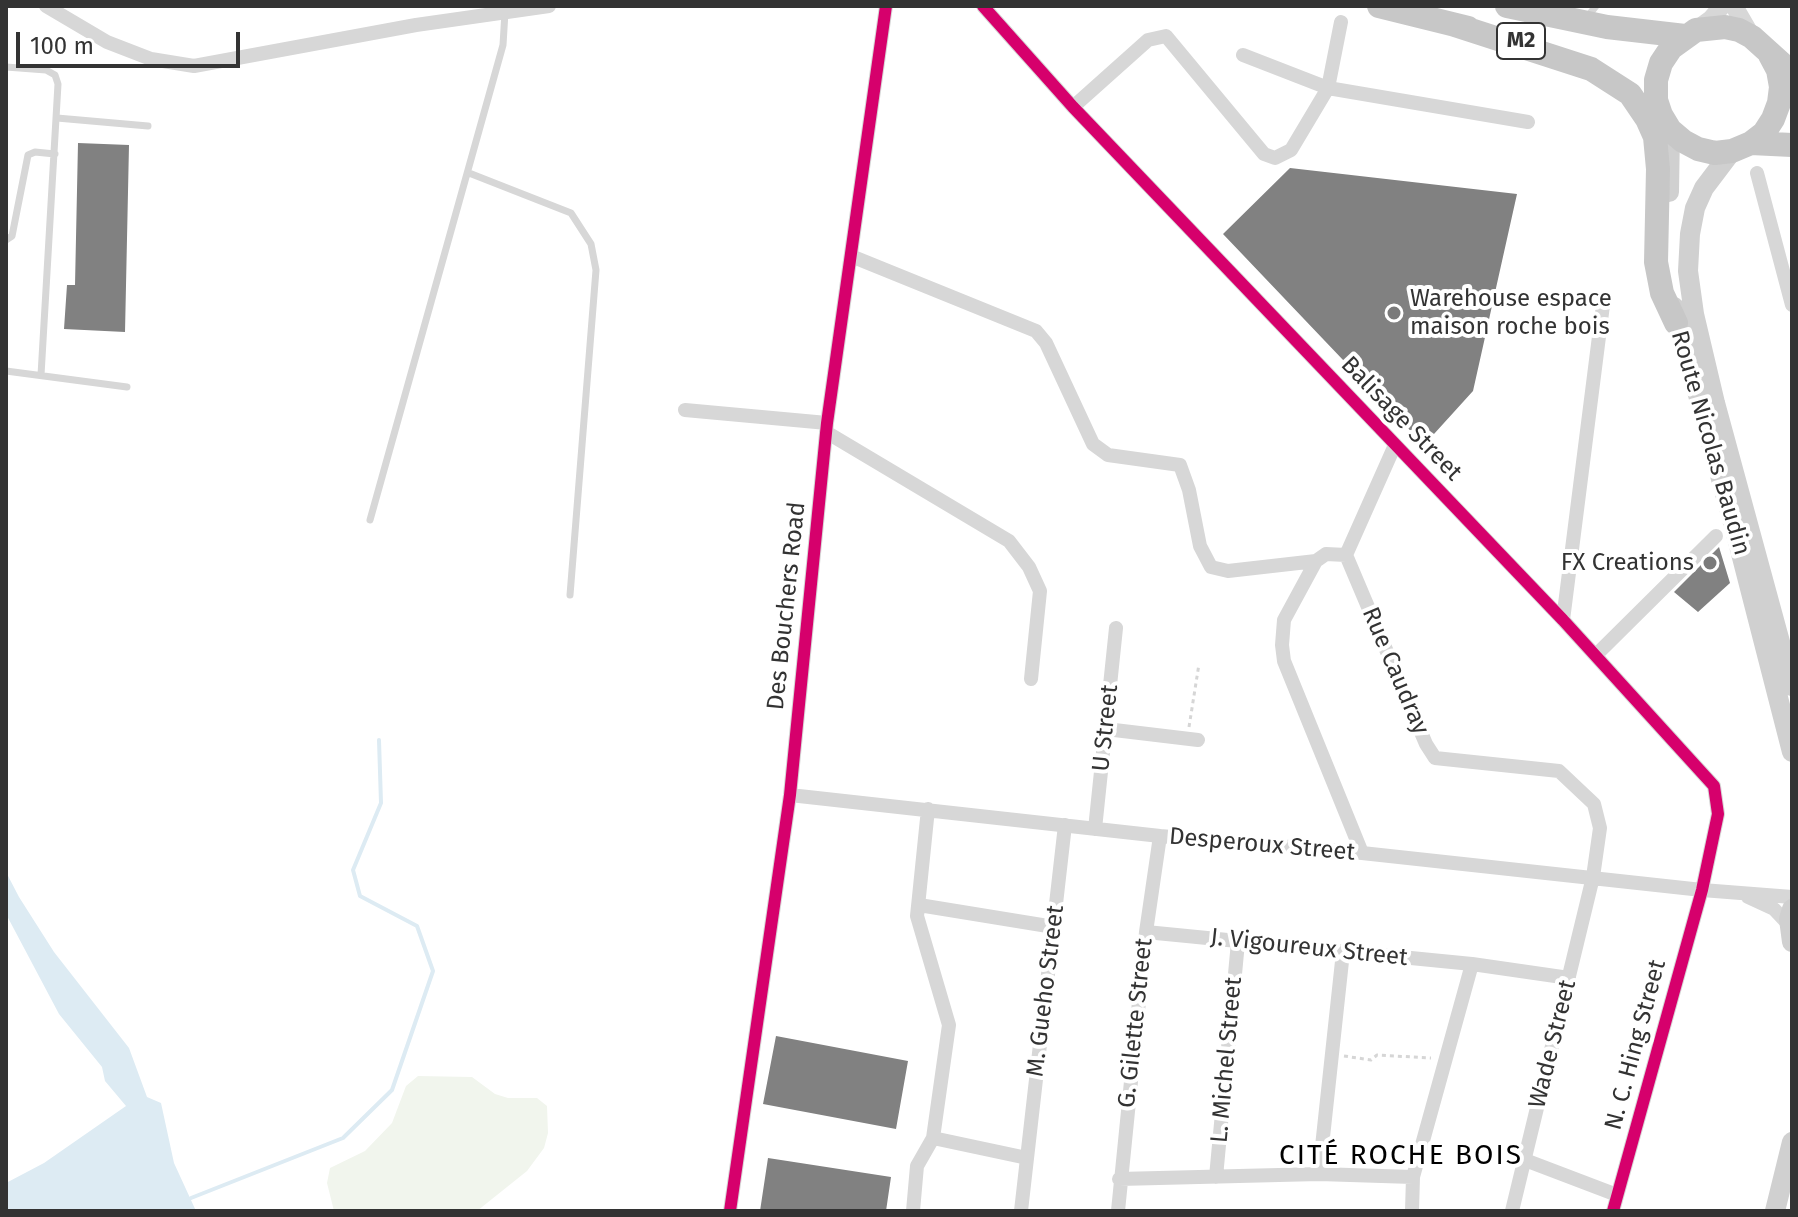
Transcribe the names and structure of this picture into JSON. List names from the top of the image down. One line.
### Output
{"streets":{"highway":["M2"],"main road":["Route Nicolas Baudin"],"street":["Balisage Street","Des Bouchers Road","Rue Caudray","U Street","Desperoux Street","J. Vigoureux Street","M. Gueho Street","G. Gilette Street","Wade Street","N. C. Hing Street","L. Michel Street"]},"crossings":[["M2","Route Nicolas Baudin"],["Balisage Street","Desperoux Street"],["Balisage Street","N. C. Hing Street"],["Des Bouchers Road","Desperoux Street"],["Rue Caudray","Desperoux Street"],["Rue Caudray","Wade Street"],["U Street","Desperoux Street"],["Desperoux Street","M. Gueho Street"],["Desperoux Street","G. Gilette Street"],["Desperoux Street","Wade Street"],["Desperoux Street","N. C. Hing Street"],["J. Vigoureux Street","G. Gilette Street"],["J. Vigoureux Street","Wade Street"],["J. Vigoureux Street","L. Michel Street"]],"districts":["CITÉ ROCHE BOIS"],"places":["Warehouse espace maison roche bois","FX Creations"],"scale_bar":"100 m"}
